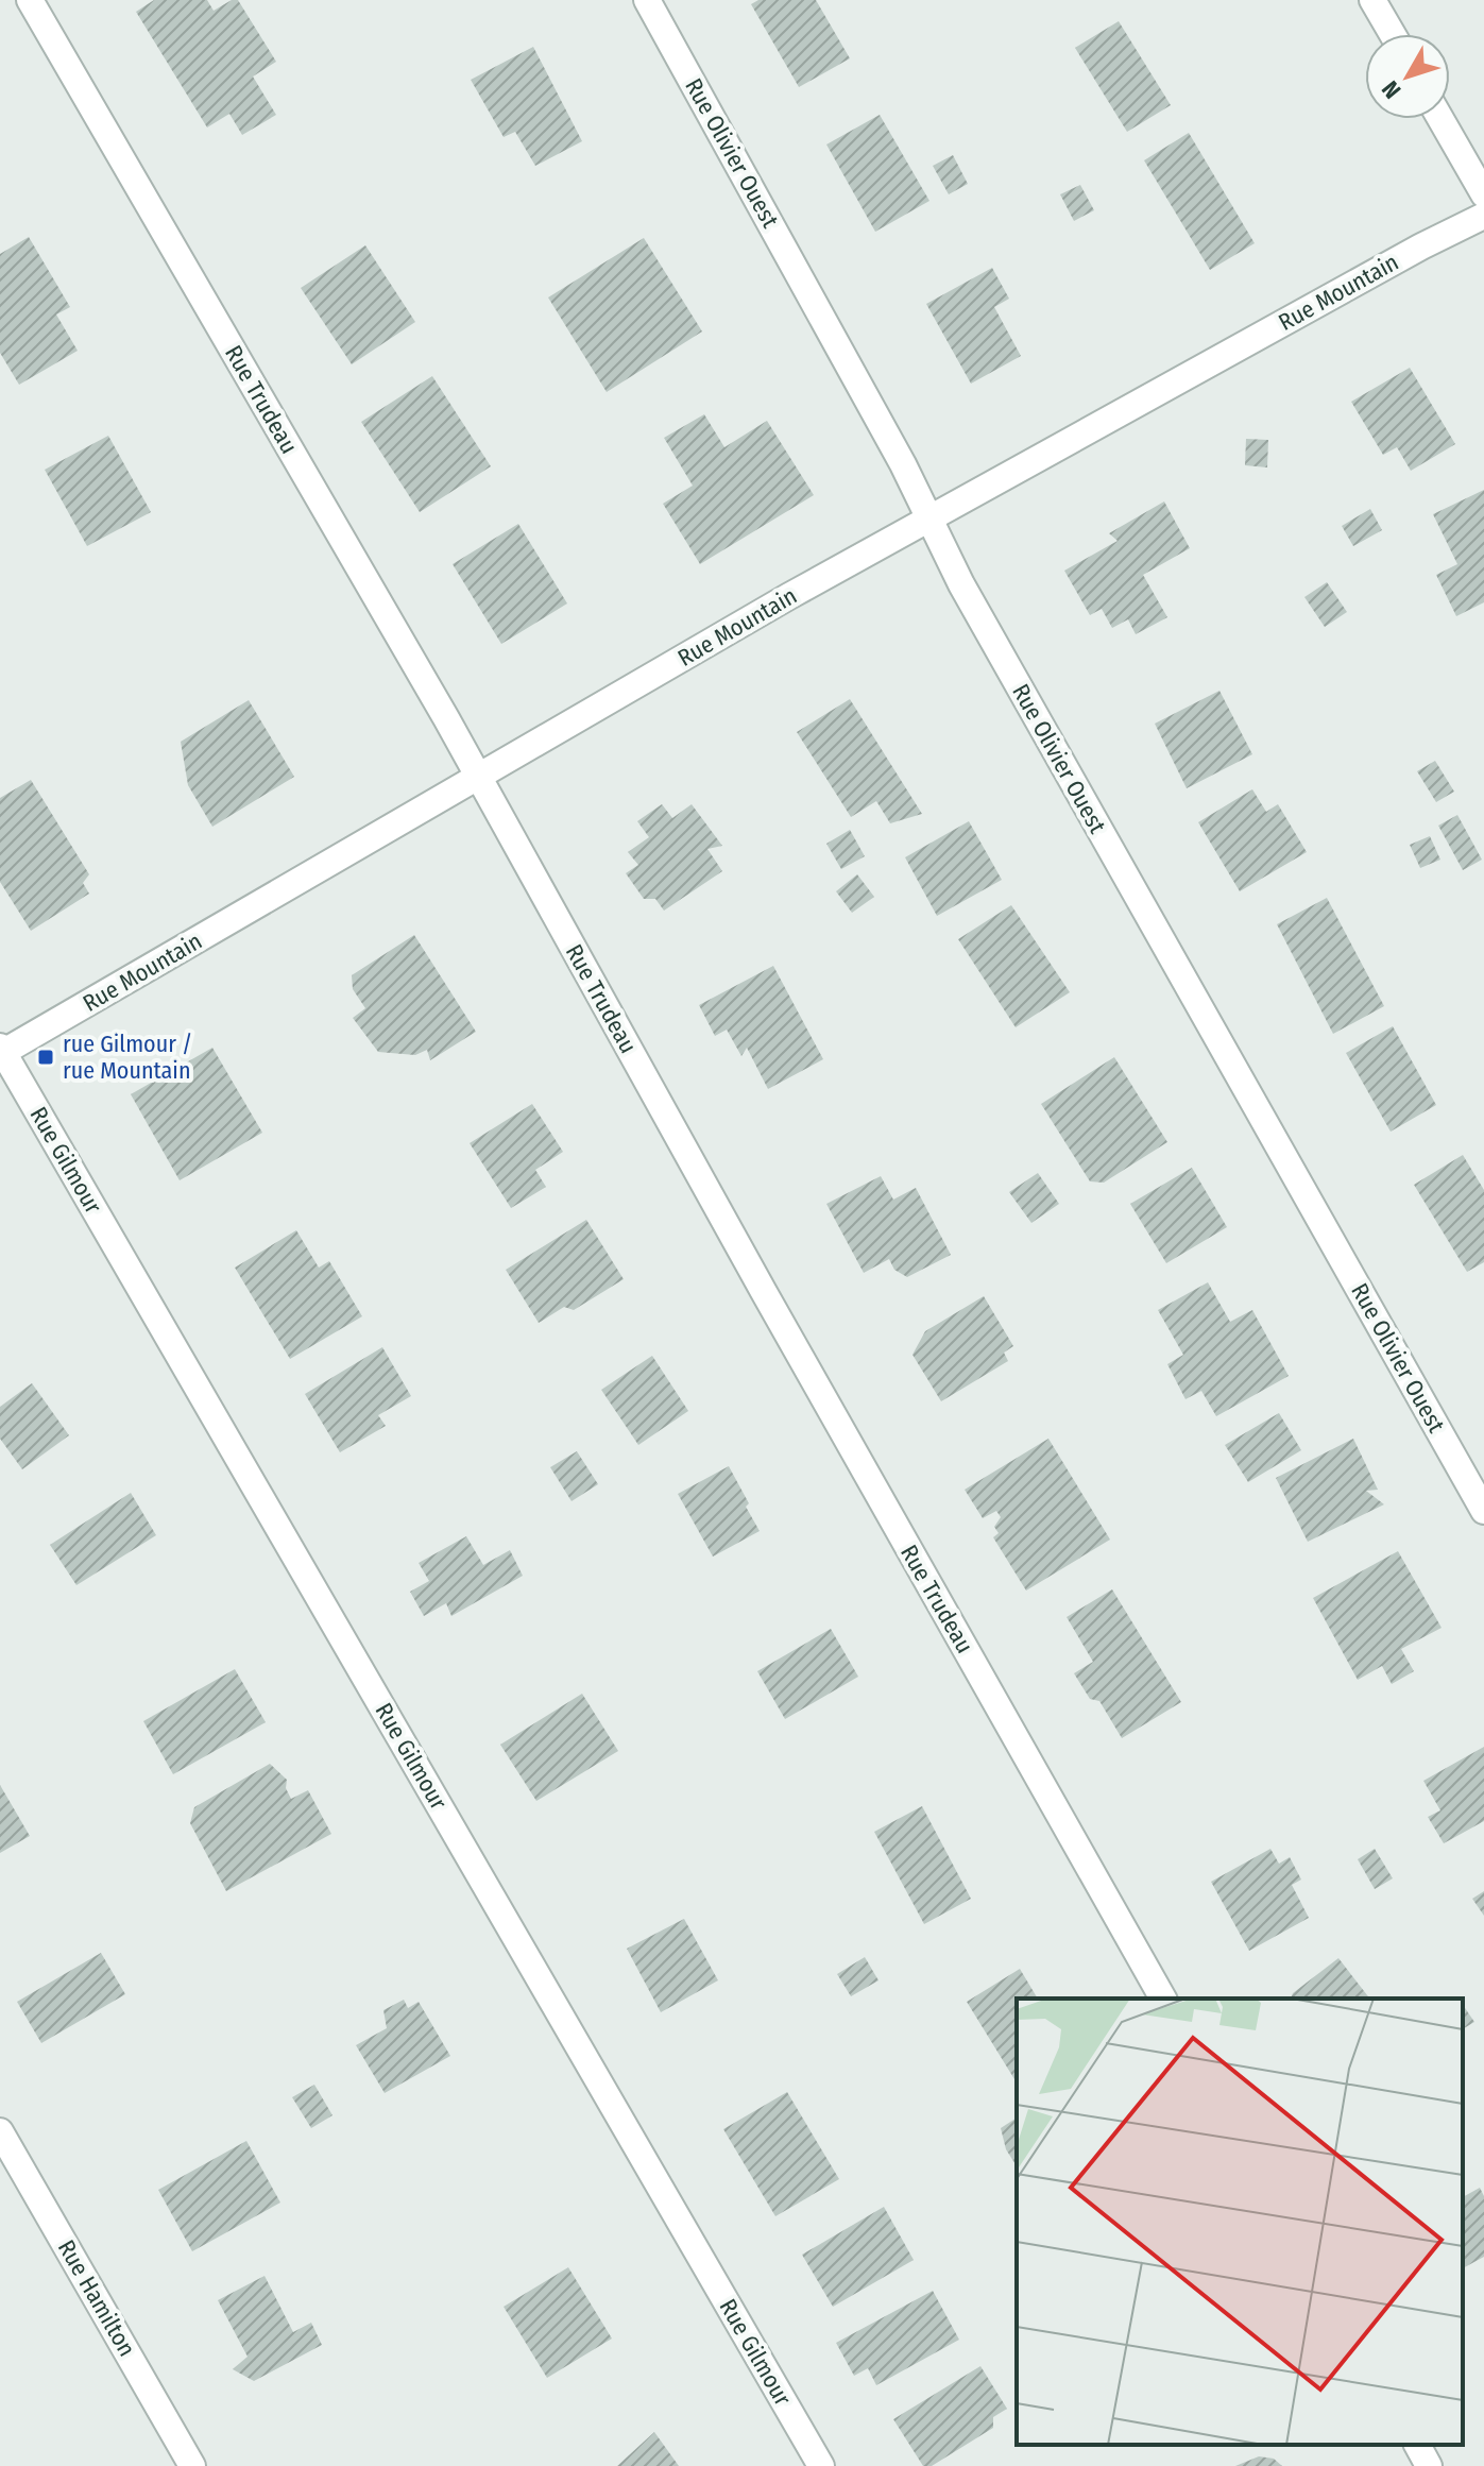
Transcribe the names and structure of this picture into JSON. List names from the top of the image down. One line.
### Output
{"streets":{"street":["Rue Olivier Ouest","Rue Mountain","Rue Trudeau","Rue Gilmour","Rue Hamilton"]},"crossings":[["Rue Olivier Ouest","Rue Mountain"],["Rue Mountain","Rue Trudeau"],["Rue Mountain","Rue Gilmour"]],"places":{"transit":["rue Gilmour / rue Mountain"]},"north":"bottom left"}
